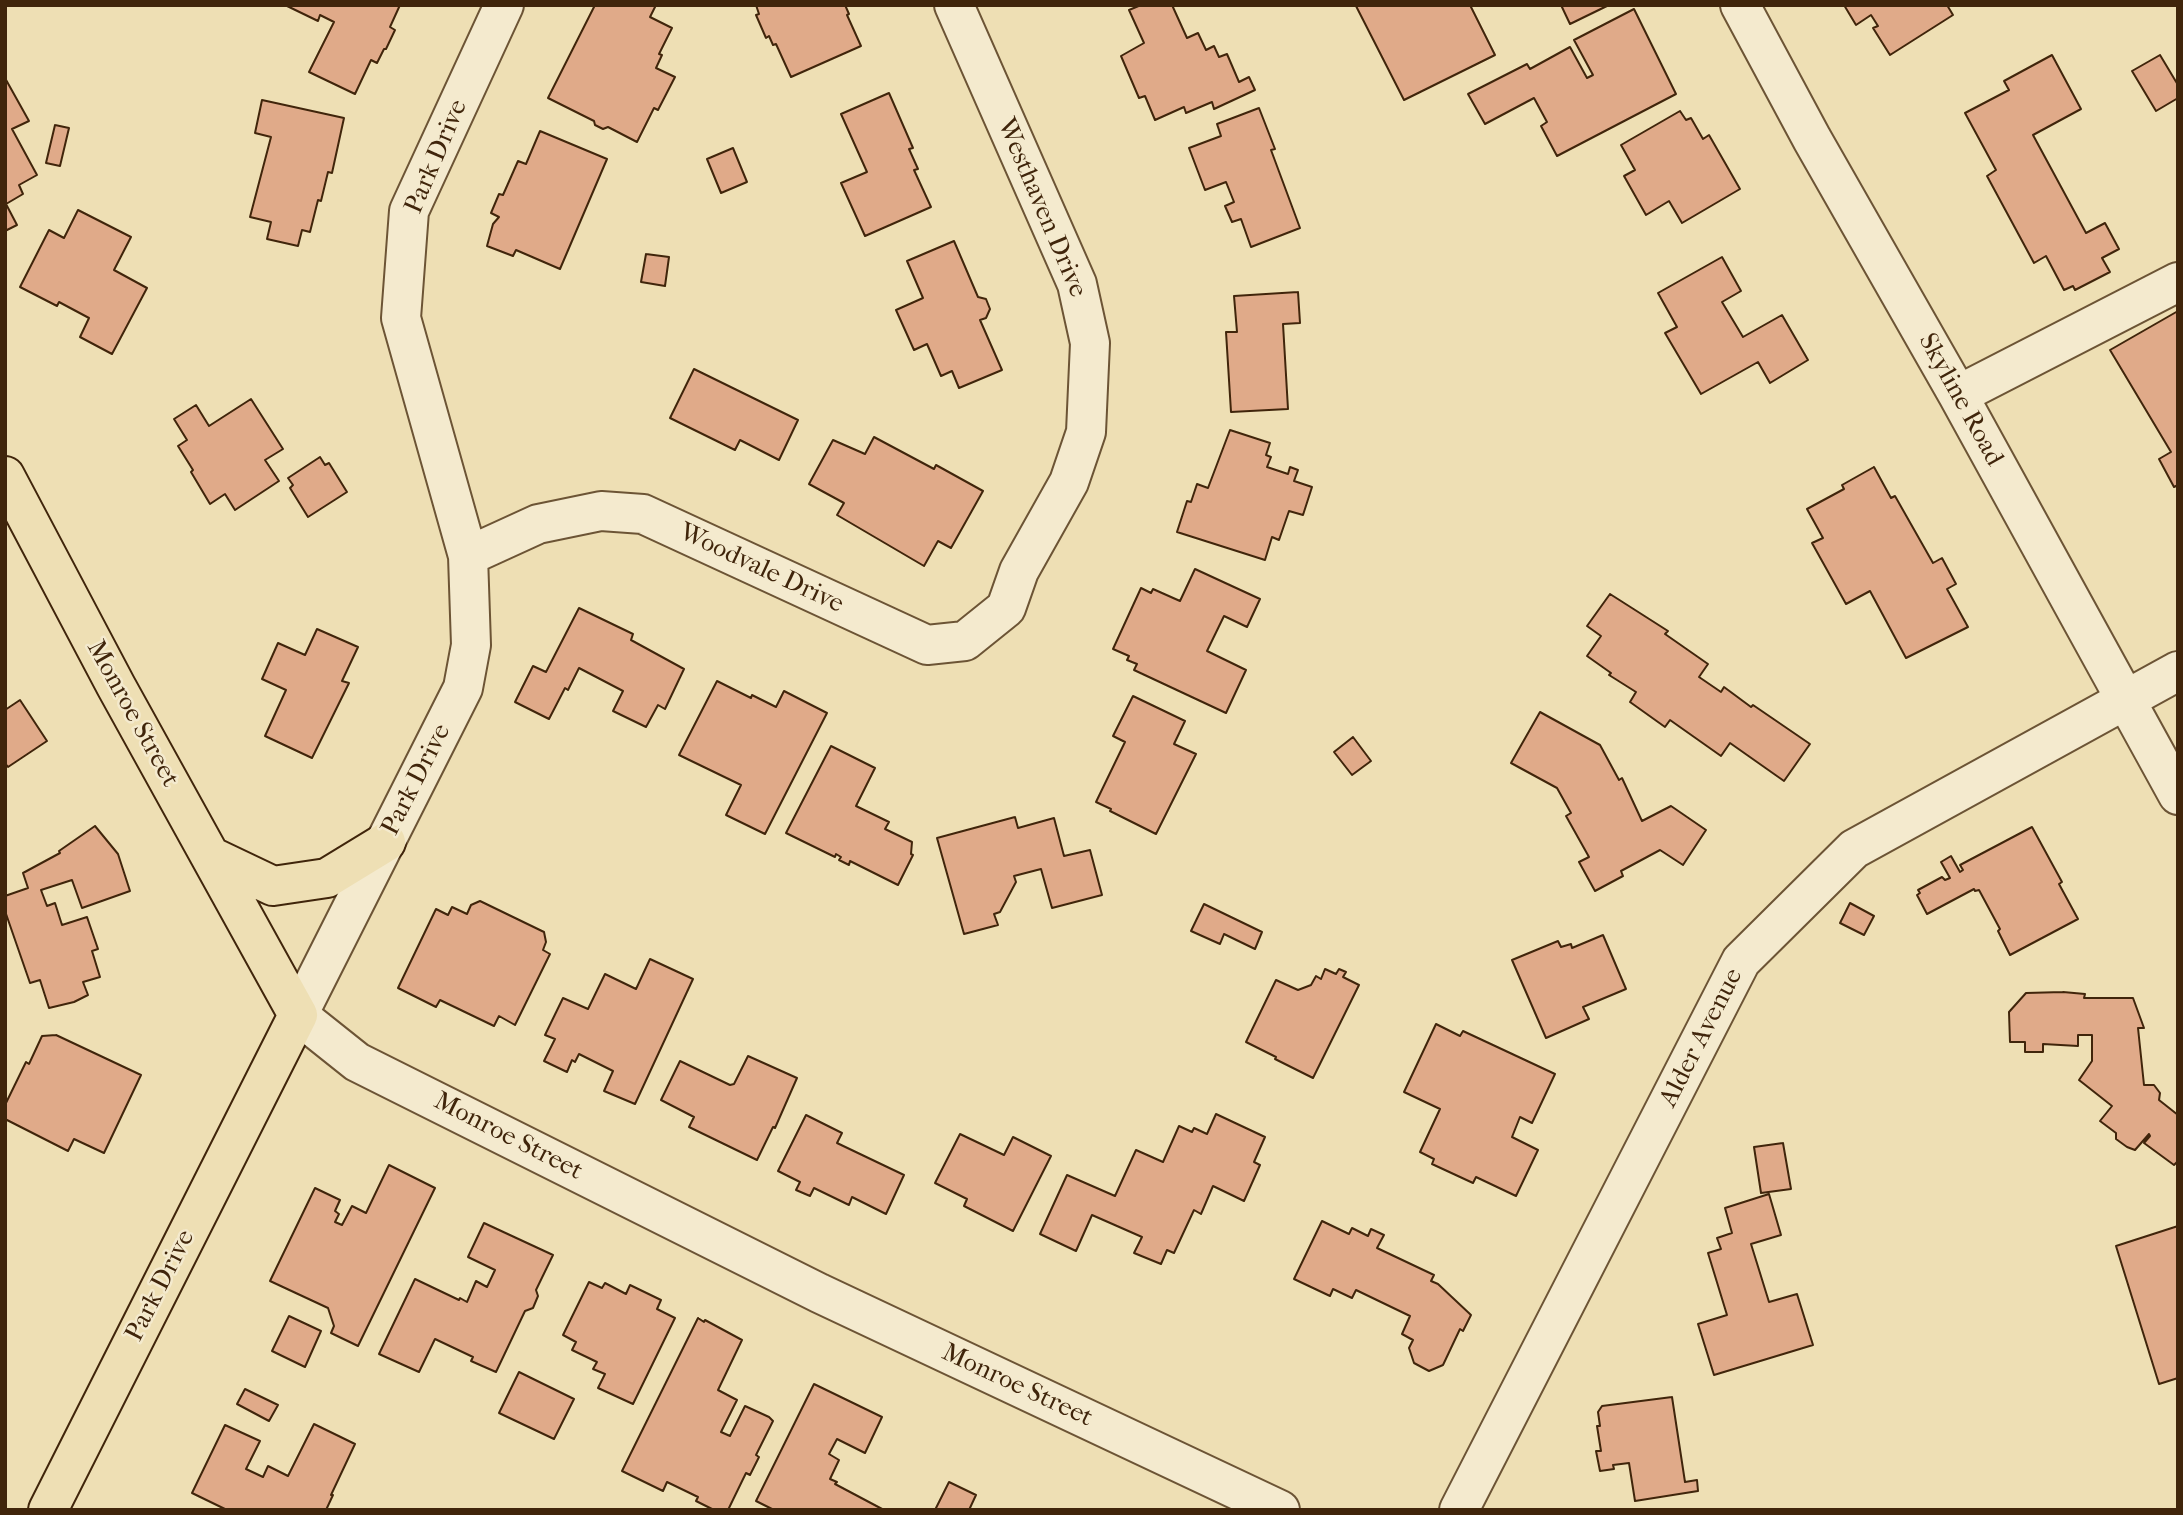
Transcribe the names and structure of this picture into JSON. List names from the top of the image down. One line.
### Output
{"streets":{"main road":["Park Drive","Monroe Street"],"street":["Westhaven Drive","Skyline Road","Woodvale Drive","Alder Avenue"]},"crossings":[["Park Drive","Woodvale Drive"],["Park Drive","Monroe Street"],["Westhaven Drive","Woodvale Drive"],["Skyline Road","Alder Avenue"]]}
